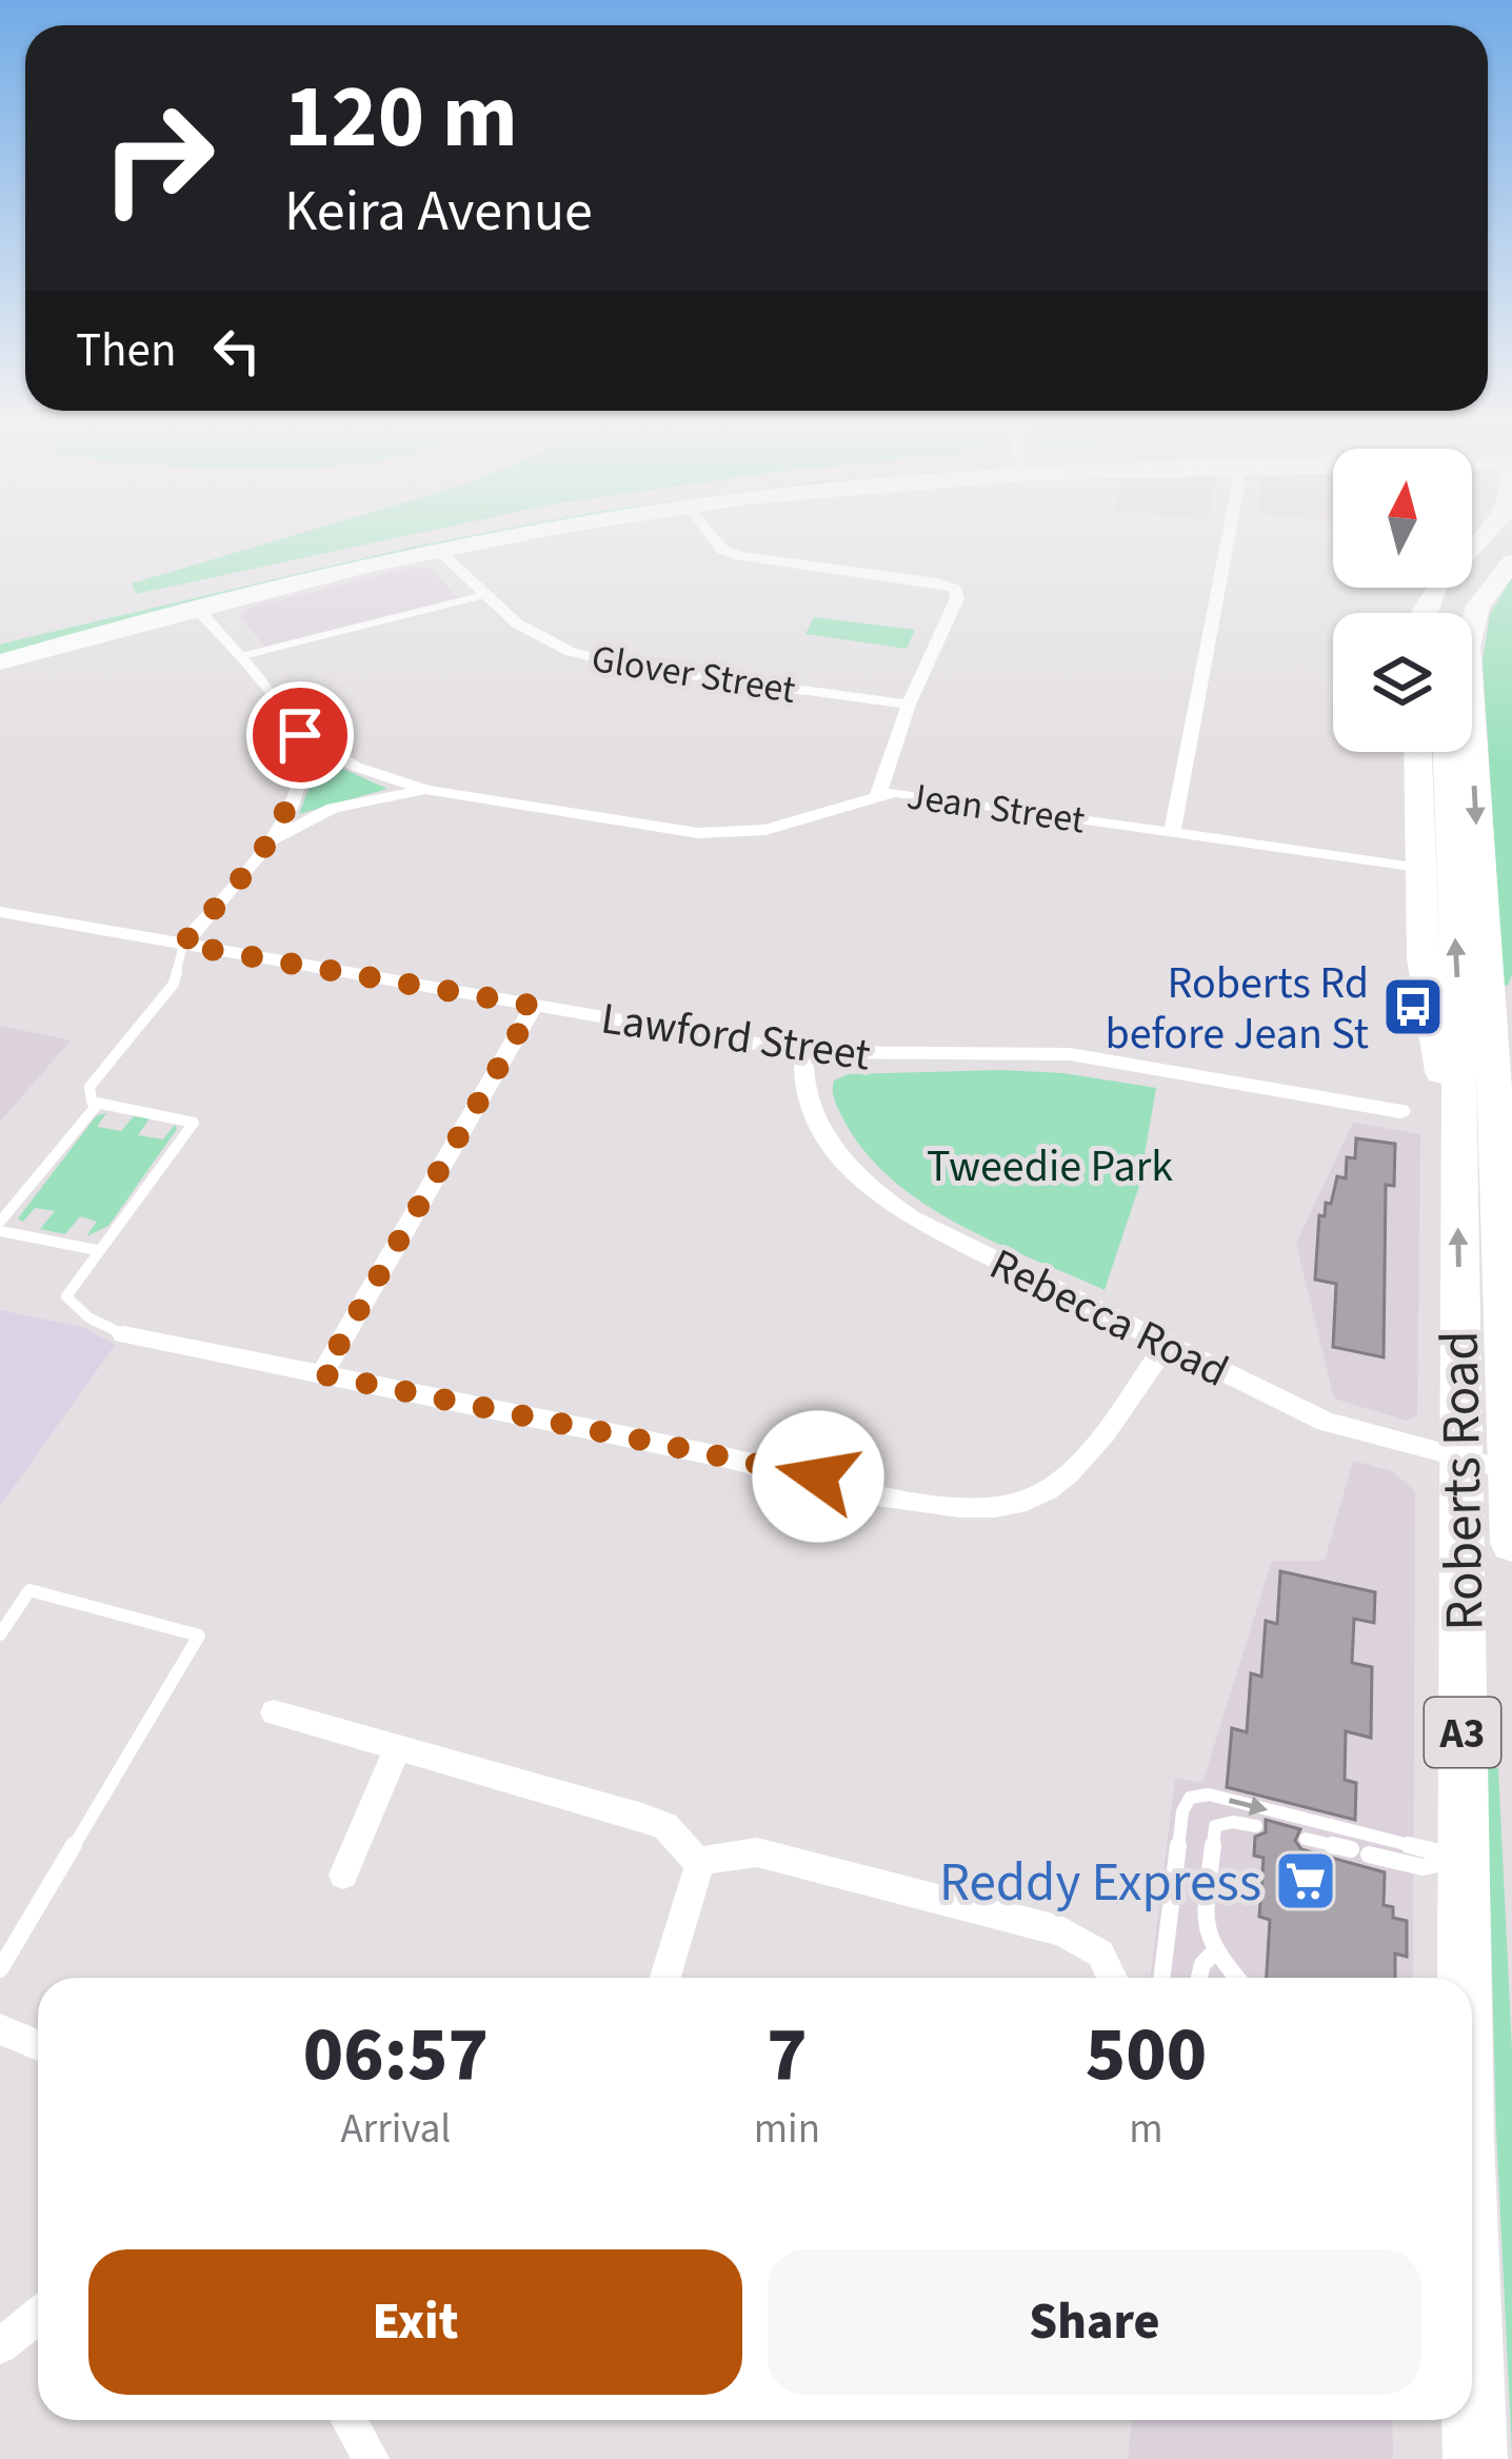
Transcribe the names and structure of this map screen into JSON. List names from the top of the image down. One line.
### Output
{"streets":{"highway":["Roberts Road","A3"],"street":["Glover Street","Jean Street","Lawford Street","Rebecca Road"]},"crossings":[["Lawford Street","Rebecca Road"],["Rebecca Road","Roberts Road"]],"parks":["Tweedie Park"],"places":{"bus stop":["Roberts Rd before Jean St"],"supermarket":["Reddy Express"]},"north":"top","page":{"turn":["120 m","Keira Avenue"],"then":"Then","eta":["06:57","Arrival","7","min","500","m"],"buttons":["Exit","Share"]}}
